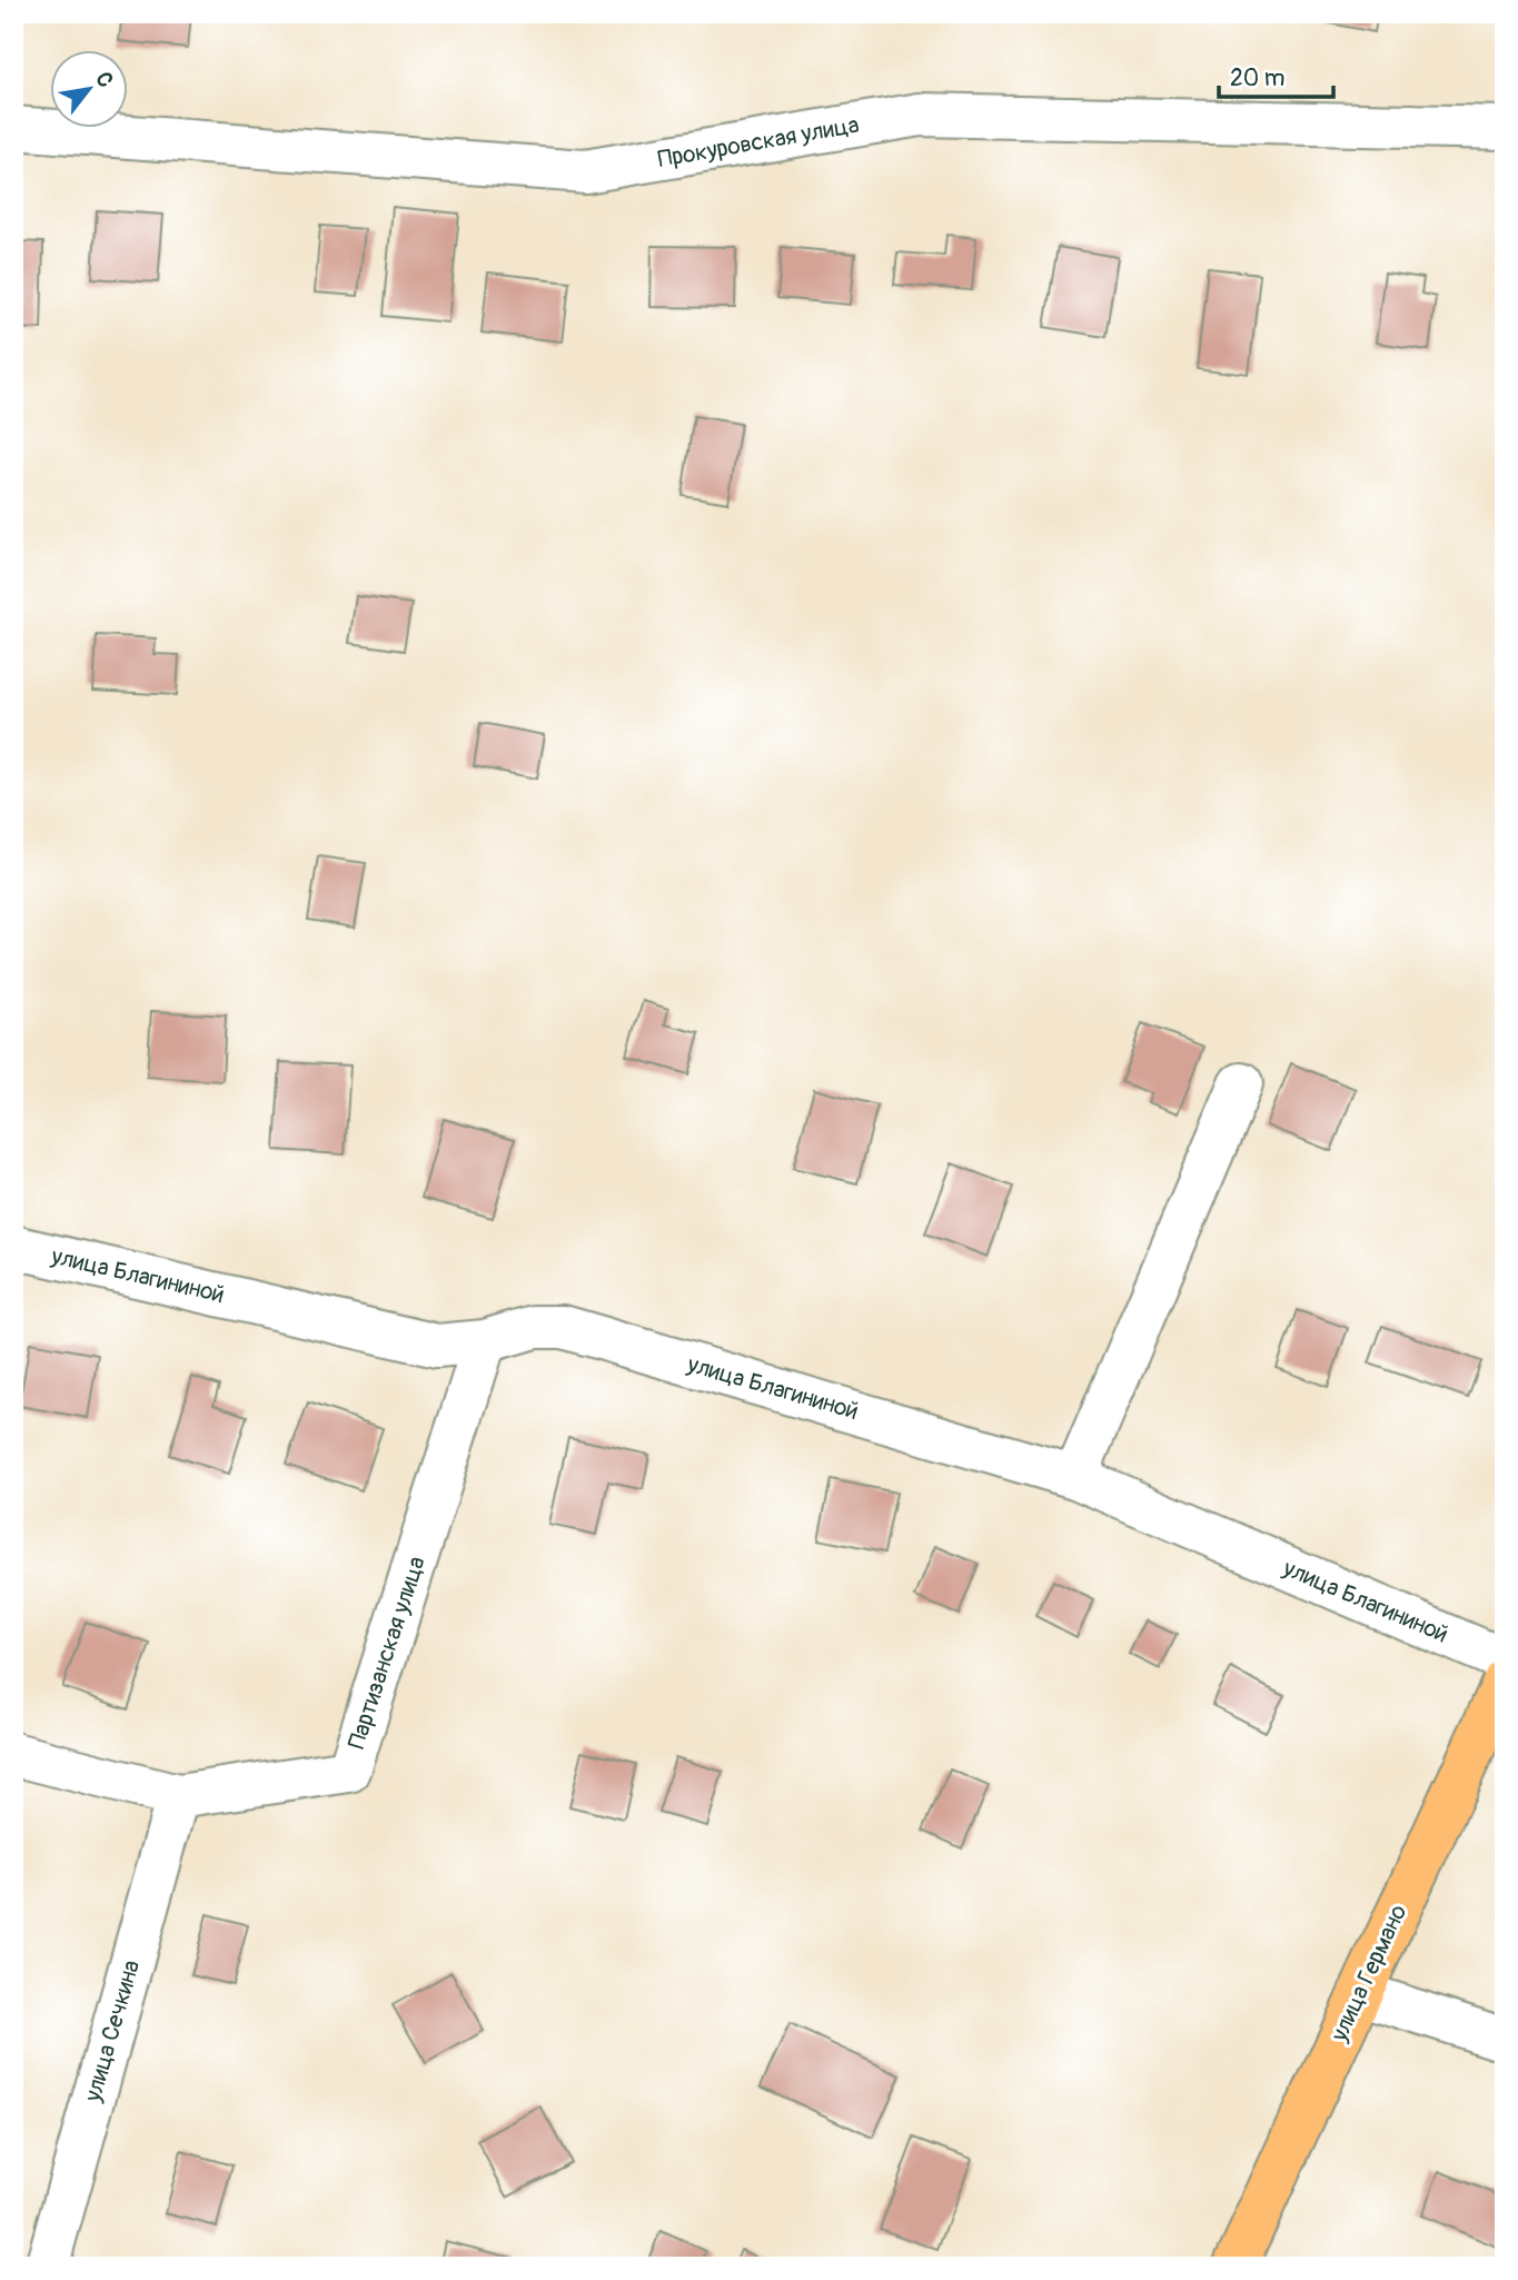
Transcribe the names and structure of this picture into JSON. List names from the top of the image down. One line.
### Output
{"streets":{"main road":["улица Германо"],"street":["Прокуровская улица","улица Благининой","Партизанская улица","улица Сечкина"]},"crossings":[["улица Благининой","Партизанская улица"],["Партизанская улица","улица Сечкина"]],"scale_bar":"20 m","north":"top right"}
